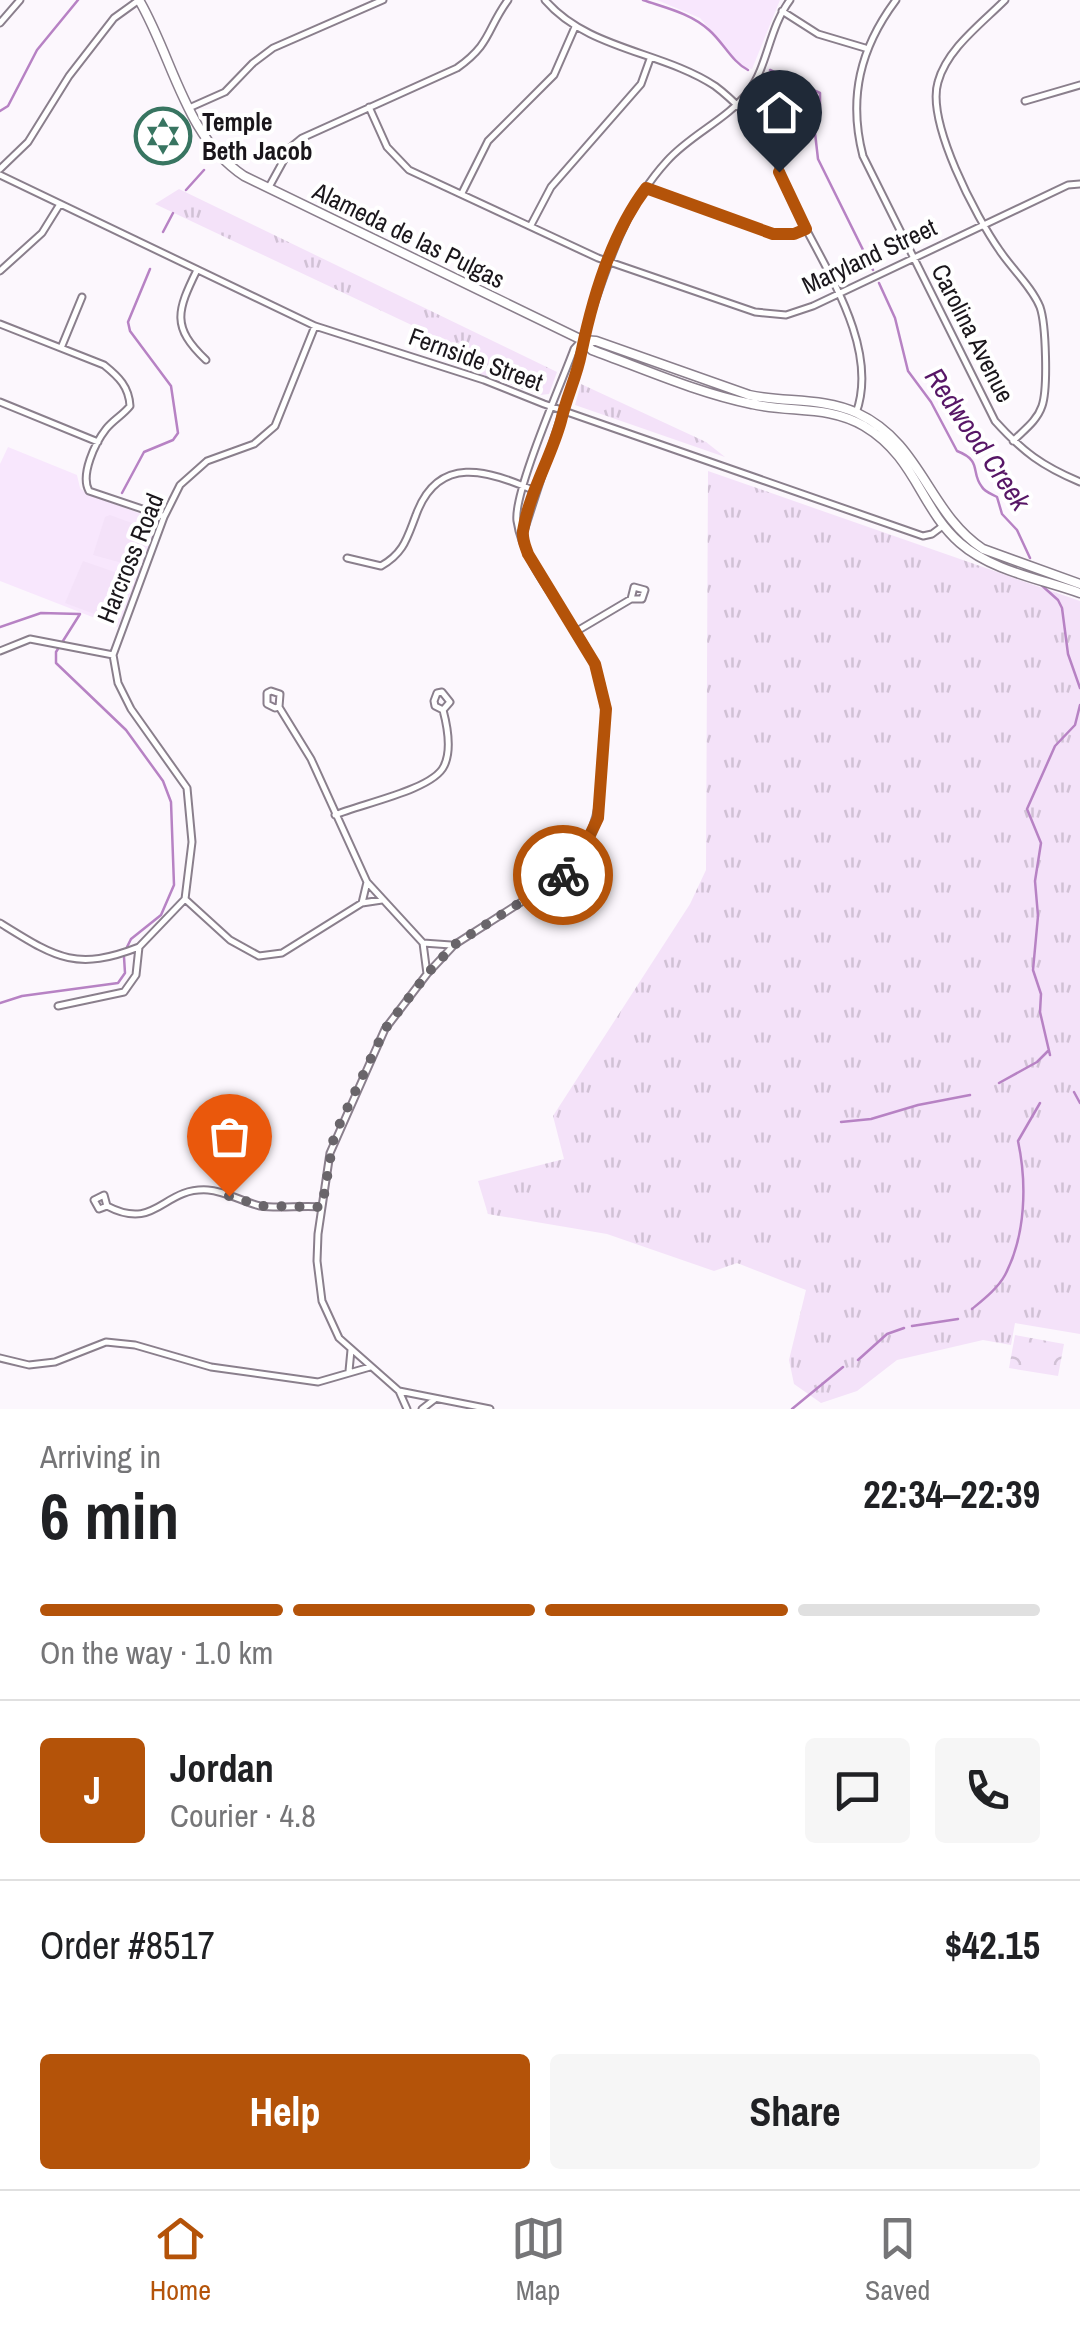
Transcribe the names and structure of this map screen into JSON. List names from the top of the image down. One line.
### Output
{"streets":{"main road":["Alameda de las Pulgas"],"street":["Maryland Street","Carolina Avenue","Fernside Street","Harcross Road"]},"crossings":[["Alameda de las Pulgas","Fernside Street"],["Maryland Street","Carolina Avenue"],["Fernside Street","Harcross Road"]],"water":["Redwood Creek"],"places":{"synagogue":["Temple Beth Jacob"]},"page":{"heading":["6 min","Arriving in","22:34–22:39"],"panel":["Jordan","Courier · 4.8","Order #8517","$42.15"],"bar":"On the way · 1.0 km","round":"J","buttons":["Help","Share"],"tabs":["Home","Map","Saved"]}}
